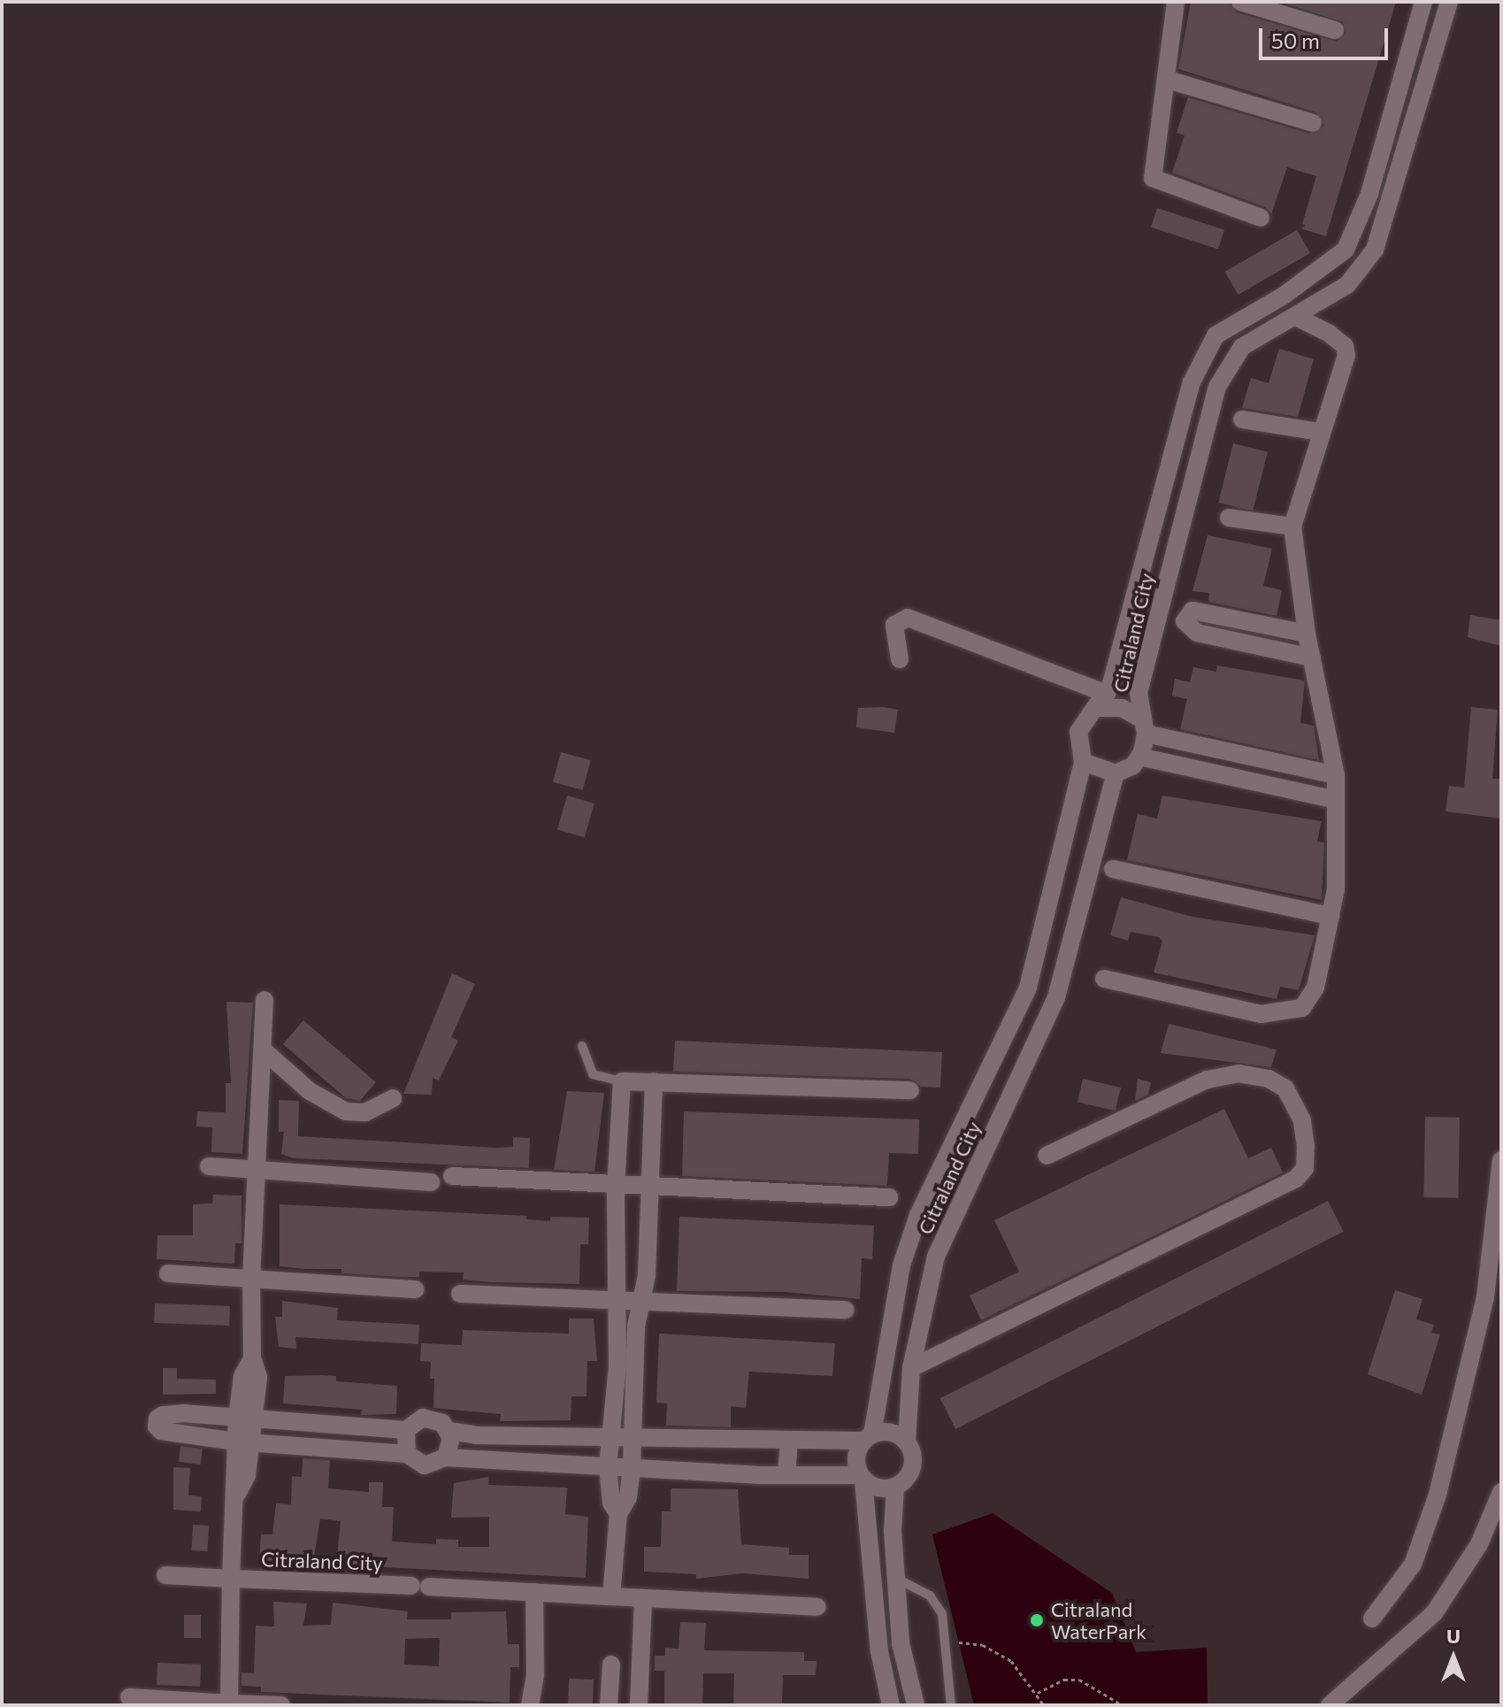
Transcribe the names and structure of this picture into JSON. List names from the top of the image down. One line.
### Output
{"streets":{"street":["Citraland City"]},"places":["Citraland WaterPark"],"scale_bar":"50 m","north":"top"}
